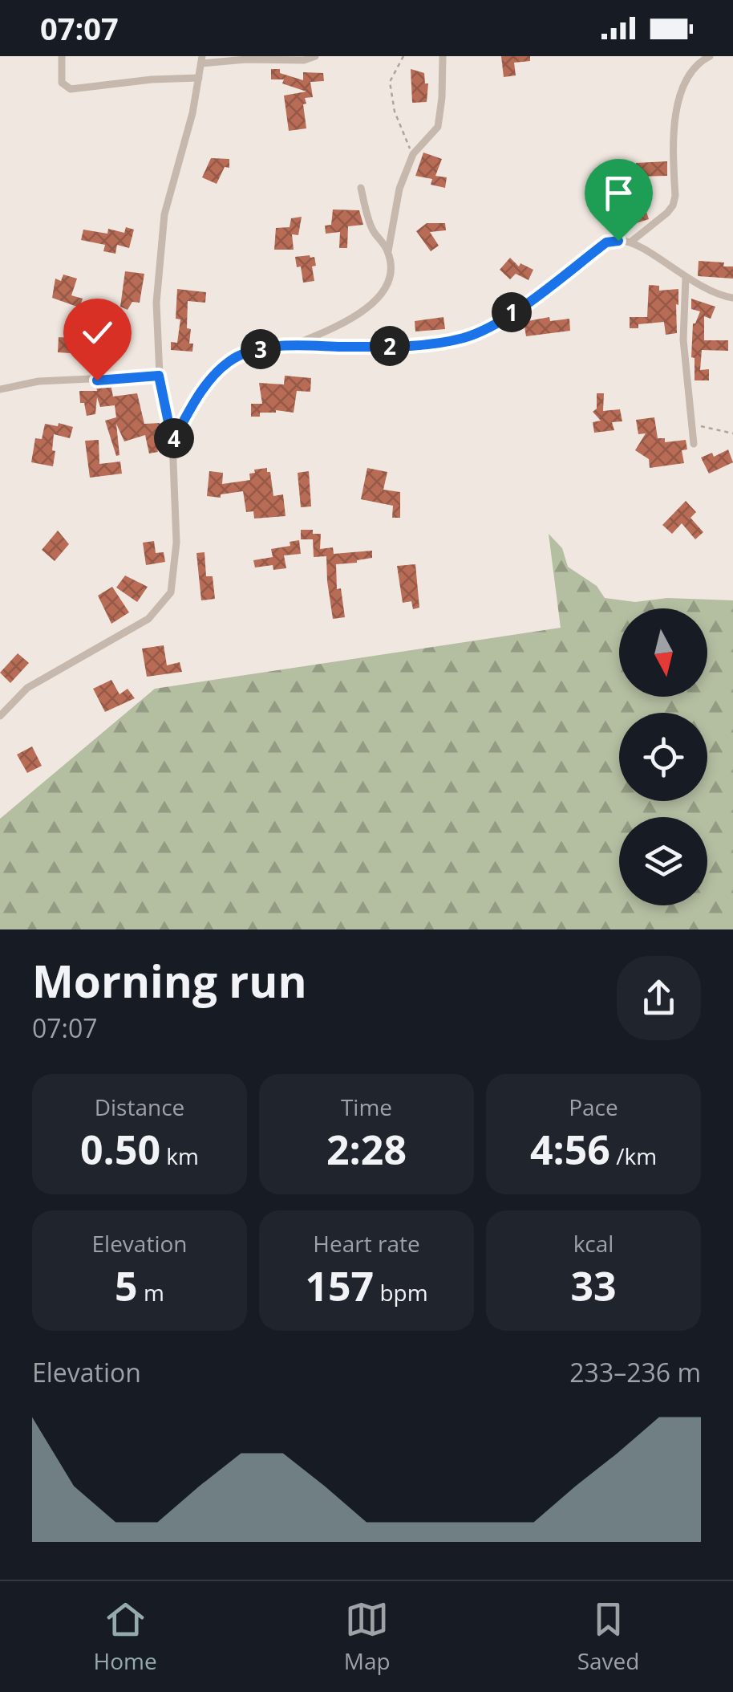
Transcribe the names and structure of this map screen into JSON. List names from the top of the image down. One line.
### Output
{"north":"bottom","page":{"status":"07:07","pins":["1","2","3","4"],"heading":["Morning run","07:07"],"stats":[["Distance","0.50 km"],["Time","2:28"],["Pace","4:56 /km"],["Elevation","5 m"],["Heart rate","157 bpm"],["kcal","33"]],"chart":["Elevation","233–236 m"],"tabs":["Home","Map","Saved"]}}
